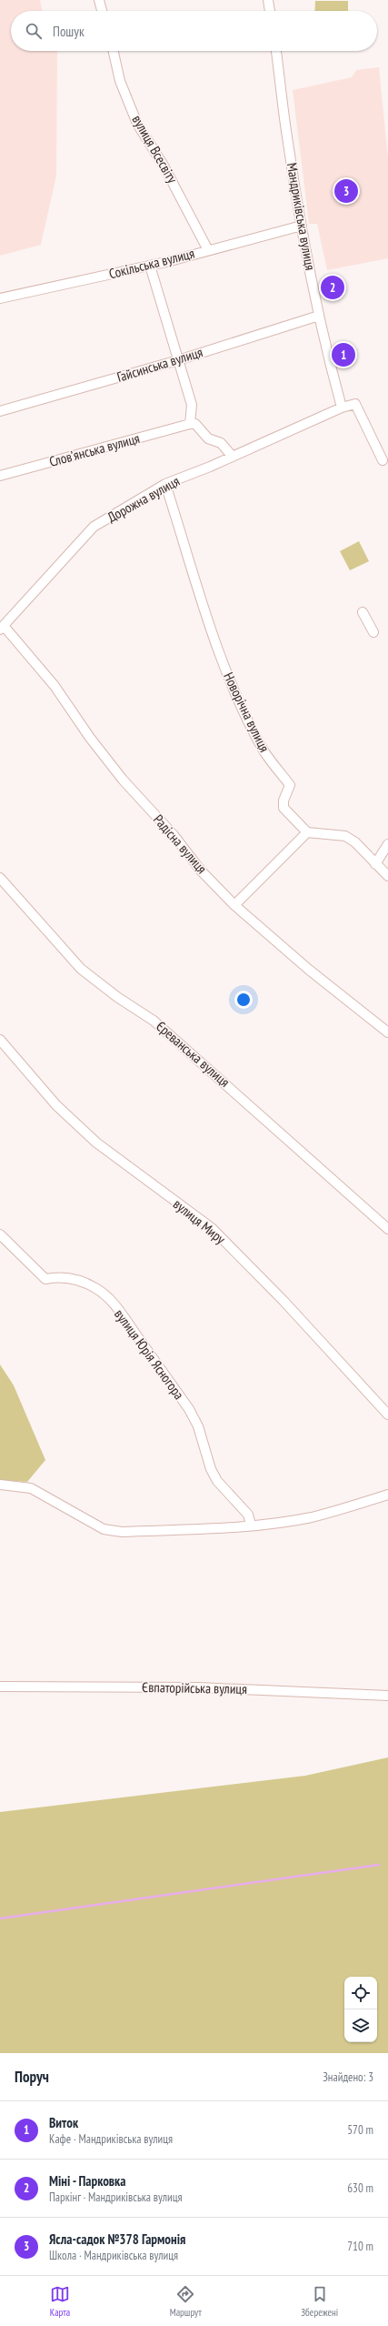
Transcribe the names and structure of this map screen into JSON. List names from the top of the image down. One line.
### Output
{"streets":{"street":["вулиця Всесвіту","Мандриківська вулиця","Сокільська вулиця","Гайсинська вулиця","Словʼянська вулиця","Дорожна вулиця","Новорічна вулиця","Радісна вулиця","Єреванська вулиця","вулиця Миру","вулиця Юрія Ясногора","Євпаторійська вулиця"]},"crossings":[["вулиця Всесвіту","Сокільська вулиця"],["Мандриківська вулиця","Сокільська вулиця"],["Мандриківська вулиця","Гайсинська вулиця"],["Мандриківська вулиця","Дорожна вулиця"],["Дорожна вулиця","Новорічна вулиця"],["Дорожна вулиця","Радісна вулиця"]],"page":{"search":"Пошук","pins":["3","2","1"],"heading":["Поруч","Знайдено: 3"],"list":[{"mark":"1","name":"Виток","note":"Кафе · Мандриківська вулиця","value":"570 m"},{"mark":"2","name":"Міні - Парковка","note":"Паркінг · Мандриківська вулиця","value":"630 m"},{"mark":"3","name":"Ясла-садок №378 Гармонія","note":"Школа · Мандриківська вулиця","value":"710 m"}],"nav":["Карта","Маршрут","Збережені"]}}
